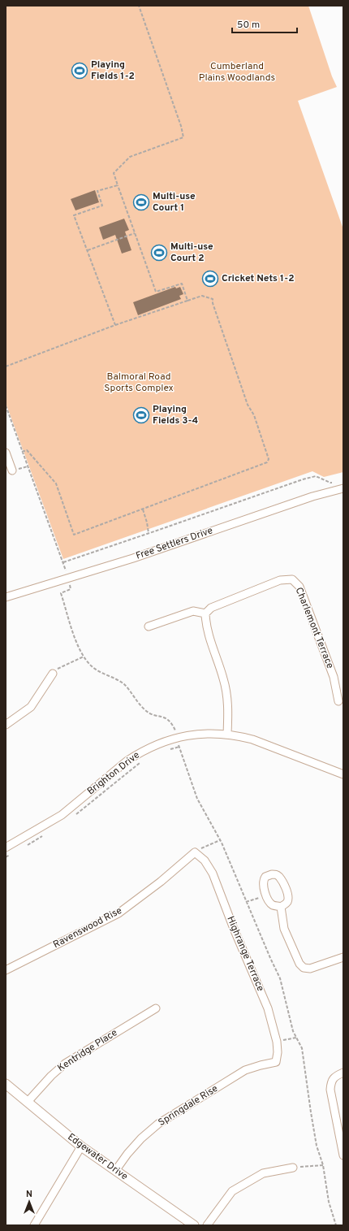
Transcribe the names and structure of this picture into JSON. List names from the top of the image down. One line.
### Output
{"streets":{"street":["Free Settlers Drive","Charlemont Terrace","Brighton Drive","Ravenswood Rise","Highrange Terrace","Kentridge Place","Springdale Rise","Edgewater Drive"]},"crossings":[["Ravenswood Rise","Highrange Terrace"],["Highrange Terrace","Springdale Rise"],["Kentridge Place","Edgewater Drive"],["Springdale Rise","Edgewater Drive"]],"parks":["Cumberland Plains Woodlands","Balmoral Road Sports Complex"],"places":{"sports":["Playing Fields 1-2","Multi-use Court 1","Multi-use Court 2","Cricket Nets 1-2","Playing Fields 3-4"]},"scale_bar":"50 m","north":"top"}
